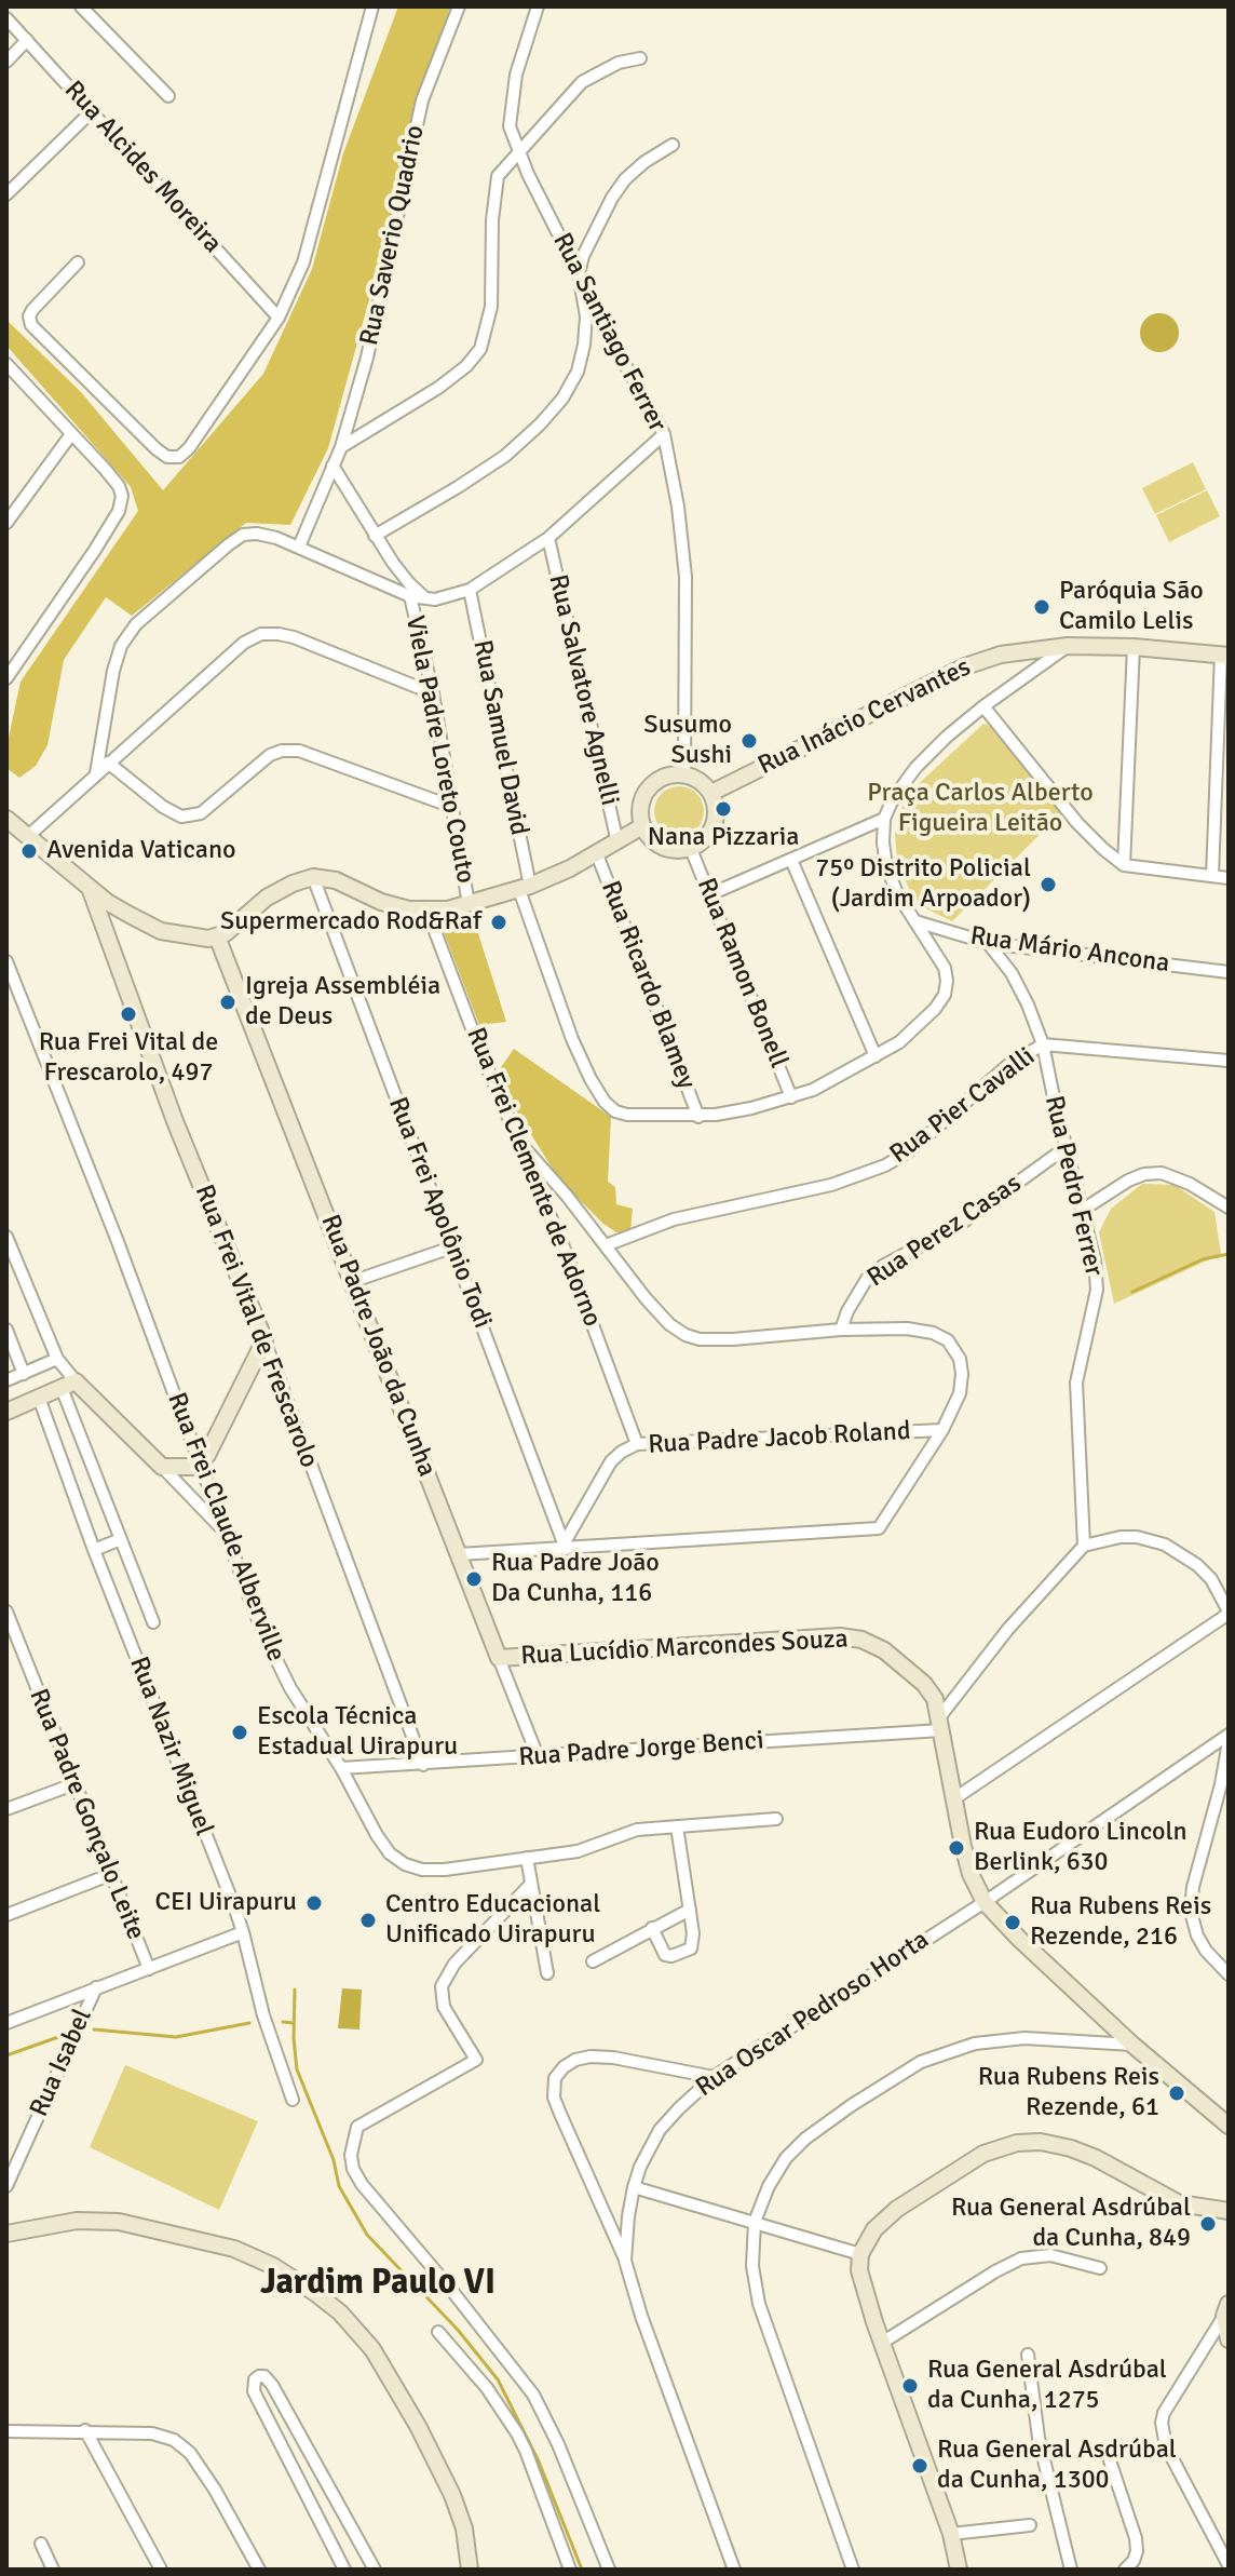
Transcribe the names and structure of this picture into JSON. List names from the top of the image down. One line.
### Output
{"streets":{"main road":["Rua Inácio Cervantes","Rua Frei Vital de Frescarolo","Rua Padre João da Cunha","Rua Lucídio Marcondes Souza"],"street":["Rua Alcides Moreira","Rua Saverio Quadrio","Rua Santiago Ferrer","Rua Salvatore Agnelli","Rua Samuel David","Viela Padre Loreto Couto","Rua Mário Ancona","Rua Ramon Bonell","Rua Ricardo Blamey","Rua Pier Cavalli","Rua Frei Clemente de Adorno","Rua Pedro Ferrer","Rua Frei Apolônio Todi","Rua Perez Casas","Rua Padre Jacob Roland","Rua Frei Claude Alberville","Rua Nazir Miguel","Rua Padre Jorge Benci","Rua Padre Gonçalo Leite","Rua Oscar Pedroso Horta","Rua Isabel"]},"crossings":[["Rua Santiago Ferrer","Rua Inácio Cervantes"],["Rua Santiago Ferrer","Rua Ramon Bonell"],["Rua Inácio Cervantes","Rua Ramon Bonell"],["Rua Samuel David","Rua Mário Ancona"],["Rua Samuel David","Rua Ramon Bonell"],["Rua Samuel David","Rua Ricardo Blamey"],["Rua Mário Ancona","Rua Pedro Ferrer"],["Rua Pier Cavalli","Rua Pedro Ferrer"],["Rua Frei Clemente de Adorno","Rua Padre Jacob Roland"],["Rua Pedro Ferrer","Rua Perez Casas"],["Rua Frei Apolônio Todi","Rua Padre Jacob Roland"],["Rua Frei Vital de Frescarolo","Rua Padre Jorge Benci"],["Rua Padre João da Cunha","Rua Lucídio Marcondes Souza"],["Rua Padre João da Cunha","Rua Padre Jorge Benci"],["Rua Frei Claude Alberville","Rua Padre Jorge Benci"],["Rua Lucídio Marcondes Souza","Rua Padre Jorge Benci"]],"districts":["Jardim Paulo VI"],"parks":["Praça Carlos Alberto Figueira Leitão"],"places":["Paróquia São Camilo Lelis","Susumo Sushi","Nana Pizzaria","Avenida Vaticano","75º Distrito Policial (Jardim Arpoador)","Supermercado Rod&Raf","Igreja Assembléia de Deus","Rua Frei Vital de Frescarolo, 497","Rua Padre João Da Cunha, 116","Escola Técnica Estadual Uirapuru","Rua Eudoro Lincoln Berlink, 630","CEI Uirapuru","Centro Educacional Unificado Uirapuru","Rua Rubens Reis Rezende, 216","Rua Rubens Reis Rezende, 61","Rua General Asdrúbal da Cunha, 849","Rua General Asdrúbal da Cunha, 1275","Rua General Asdrúbal da Cunha, 1300"]}
